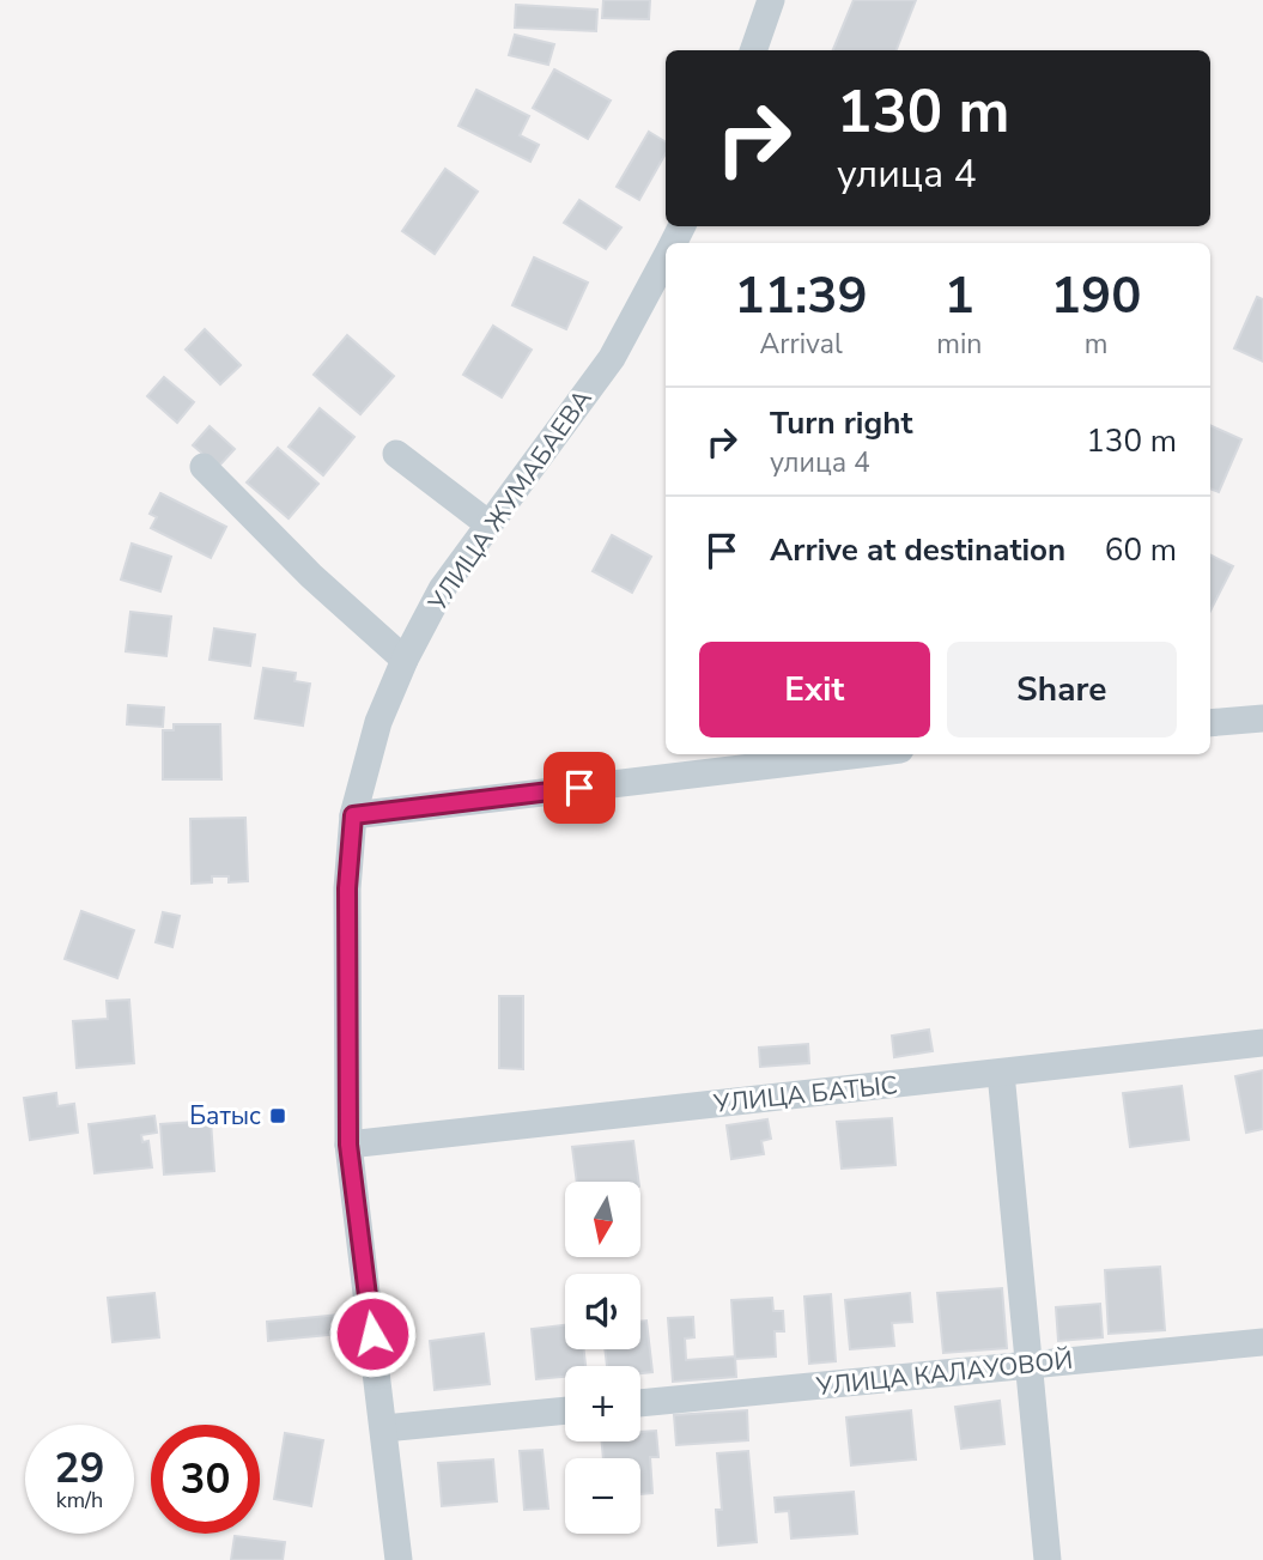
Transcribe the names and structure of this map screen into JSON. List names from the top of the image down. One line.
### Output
{"streets":{"street":["УЛИЦА ЖУМАБАЕВА","УЛИЦА БАТЫС","УЛИЦА КАЛАУОВОЙ"]},"crossings":[["УЛИЦА ЖУМАБАЕВА","УЛИЦА БАТЫС"]],"places":{"transit":["Батыс"]},"north":"bottom","page":{"turn":["130 m","улица 4"],"eta":["11:39","Arrival","1","min","190","m"],"list":[{"name":"Turn right","note":"улица 4","value":"130 m"},{"name":"Arrive at destination","value":"60 m"}],"buttons":["Exit","Share"],"map_buttons":["+","−"],"speed":"29 km/h","limit":"30"}}
